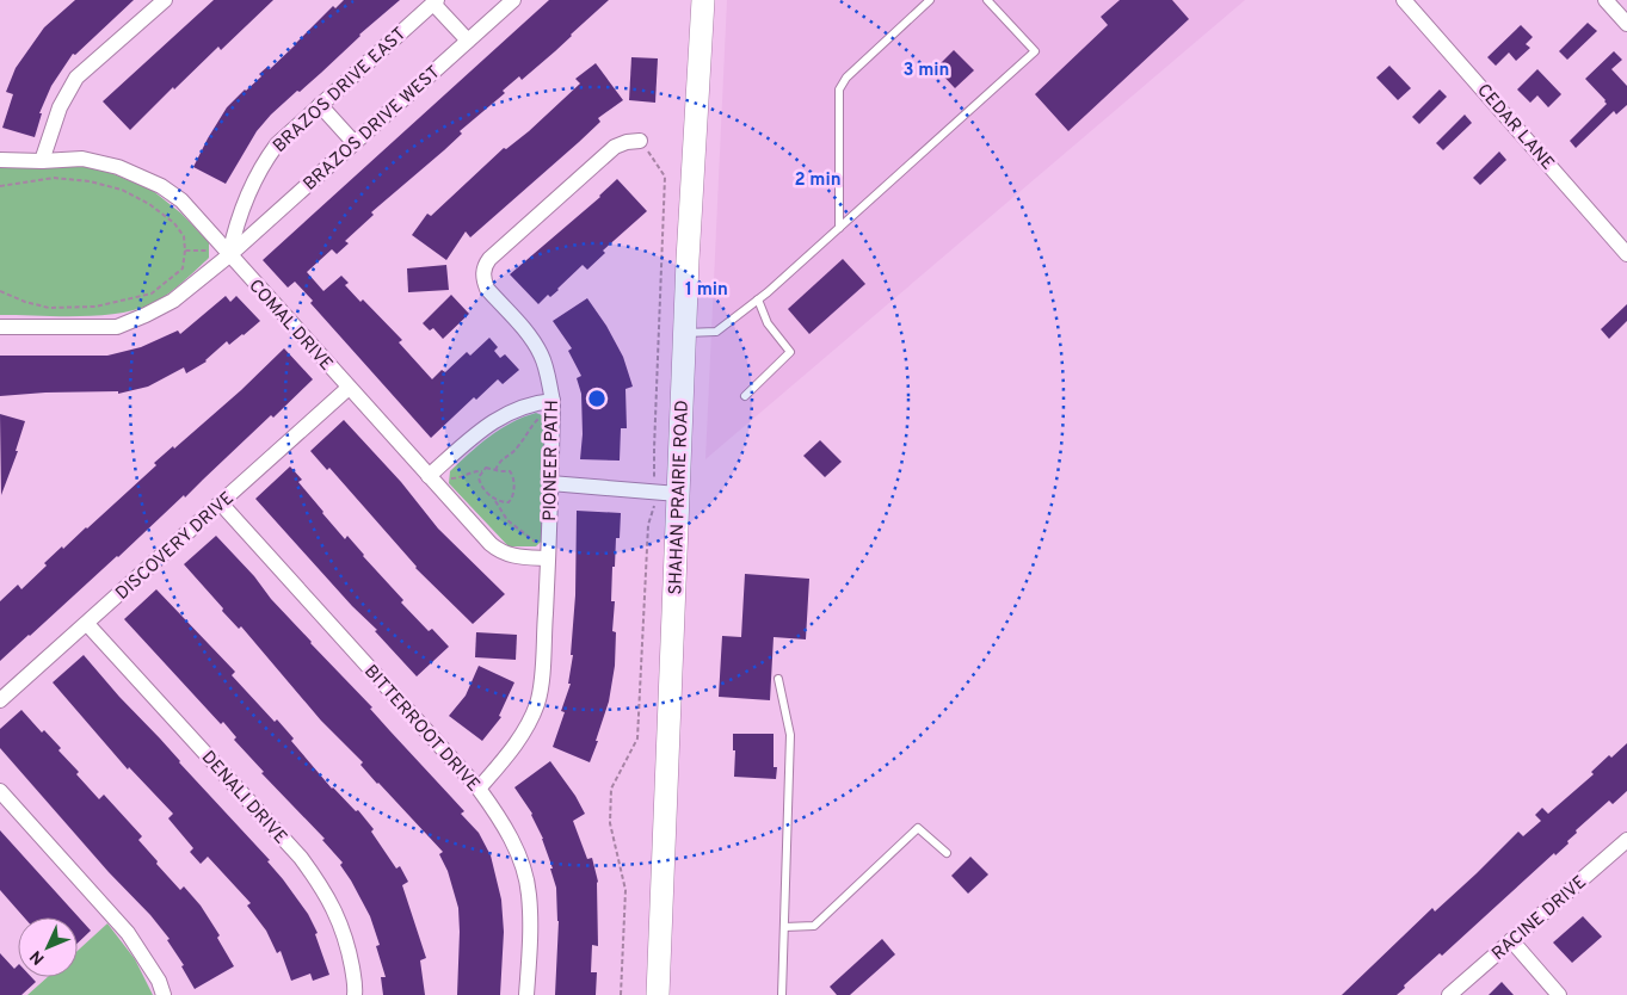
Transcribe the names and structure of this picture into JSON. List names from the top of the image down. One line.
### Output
{"streets":{"street":["BRAZOS DRIVE EAST","CEDAR LANE","BRAZOS DRIVE WEST","COMAL DRIVE","PIONEER PATH","SHAHAN PRAIRIE ROAD","DISCOVERY DRIVE","BITTERROOT DRIVE","DENALI DRIVE","RACINE DRIVE"]},"crossings":[["BRAZOS DRIVE EAST","BRAZOS DRIVE WEST"],["BRAZOS DRIVE EAST","COMAL DRIVE"],["BRAZOS DRIVE WEST","COMAL DRIVE"],["COMAL DRIVE","PIONEER PATH"],["COMAL DRIVE","DISCOVERY DRIVE"],["PIONEER PATH","BITTERROOT DRIVE"],["DISCOVERY DRIVE","BITTERROOT DRIVE"],["DISCOVERY DRIVE","DENALI DRIVE"]],"north":"bottom left","rings":["3 min","2 min","1 min"]}
